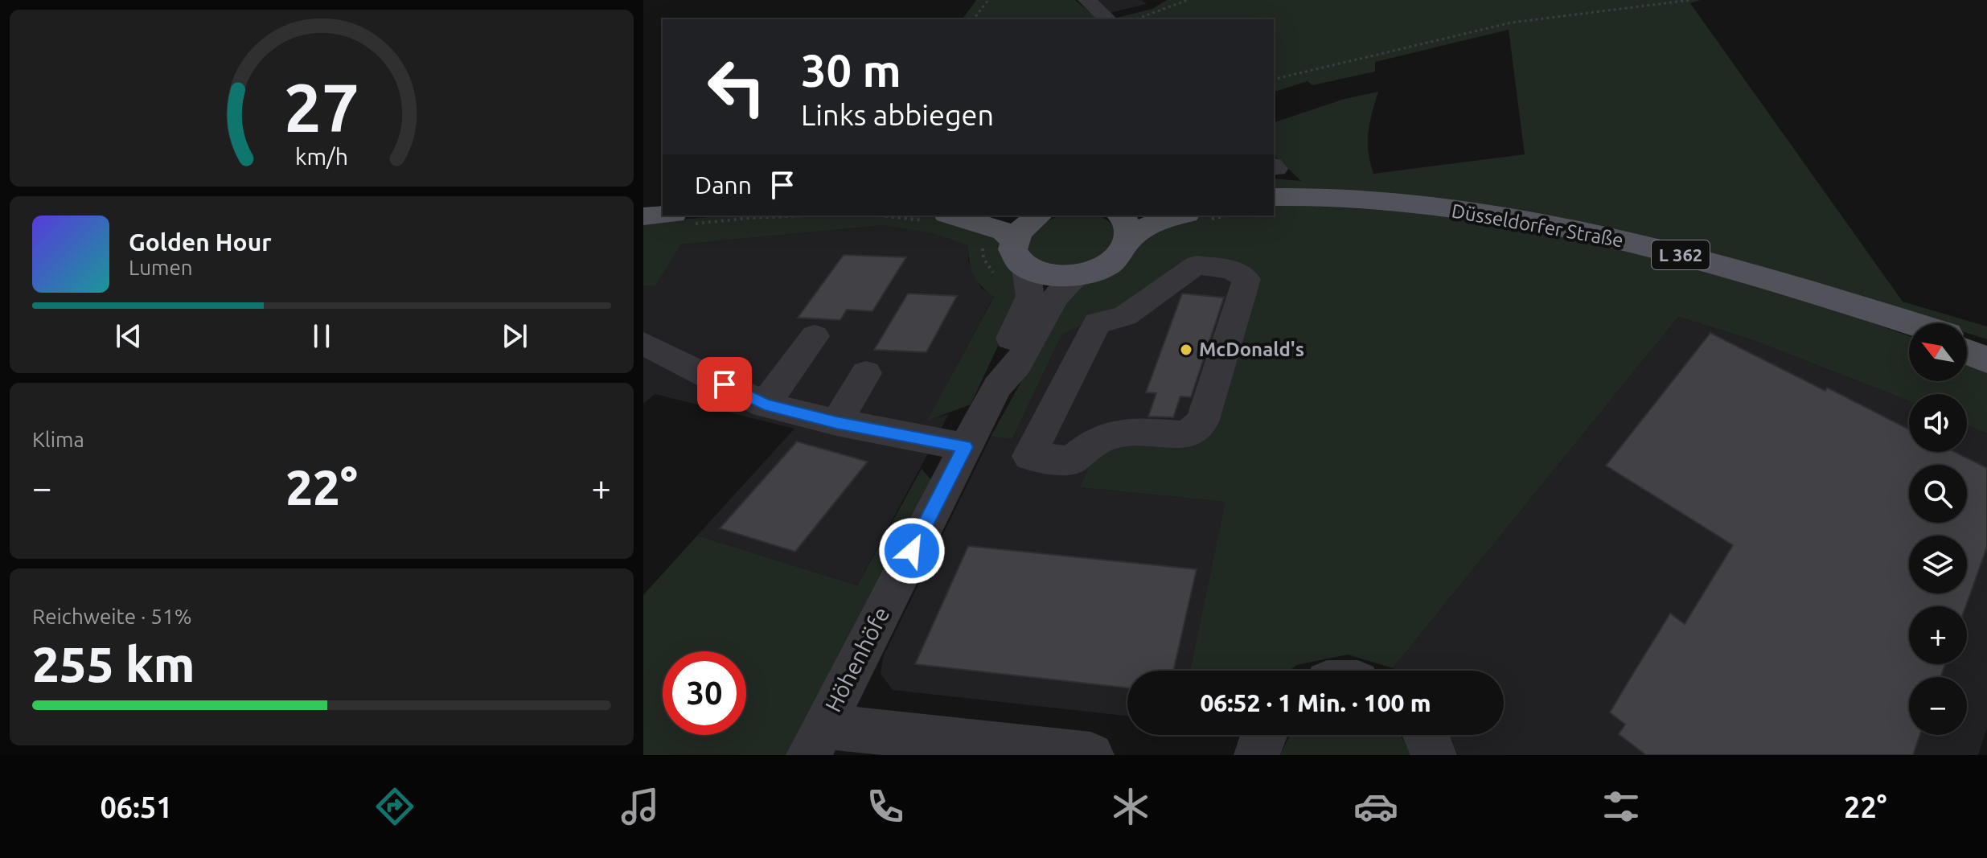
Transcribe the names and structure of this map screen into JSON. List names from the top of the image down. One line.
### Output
{"streets":{"main road":["Düsseldorfer Straße","L 362"],"street":["Höhenhöfe"]},"places":["McDonald's"],"north":"top left","page":{"turn":["30 m","Links abbiegen"],"then":"Dann","song":["Golden Hour","Lumen"],"map_buttons":["+","−"],"tile":["Klima",["Reichweite · 51%","255 km"]],"heat":["−","22°","+"],"limit":"30","trip":"06:52 · 1 Min. · 100 m","tabs":["06:51","22°"],"gauge":["27","km/h"]}}
